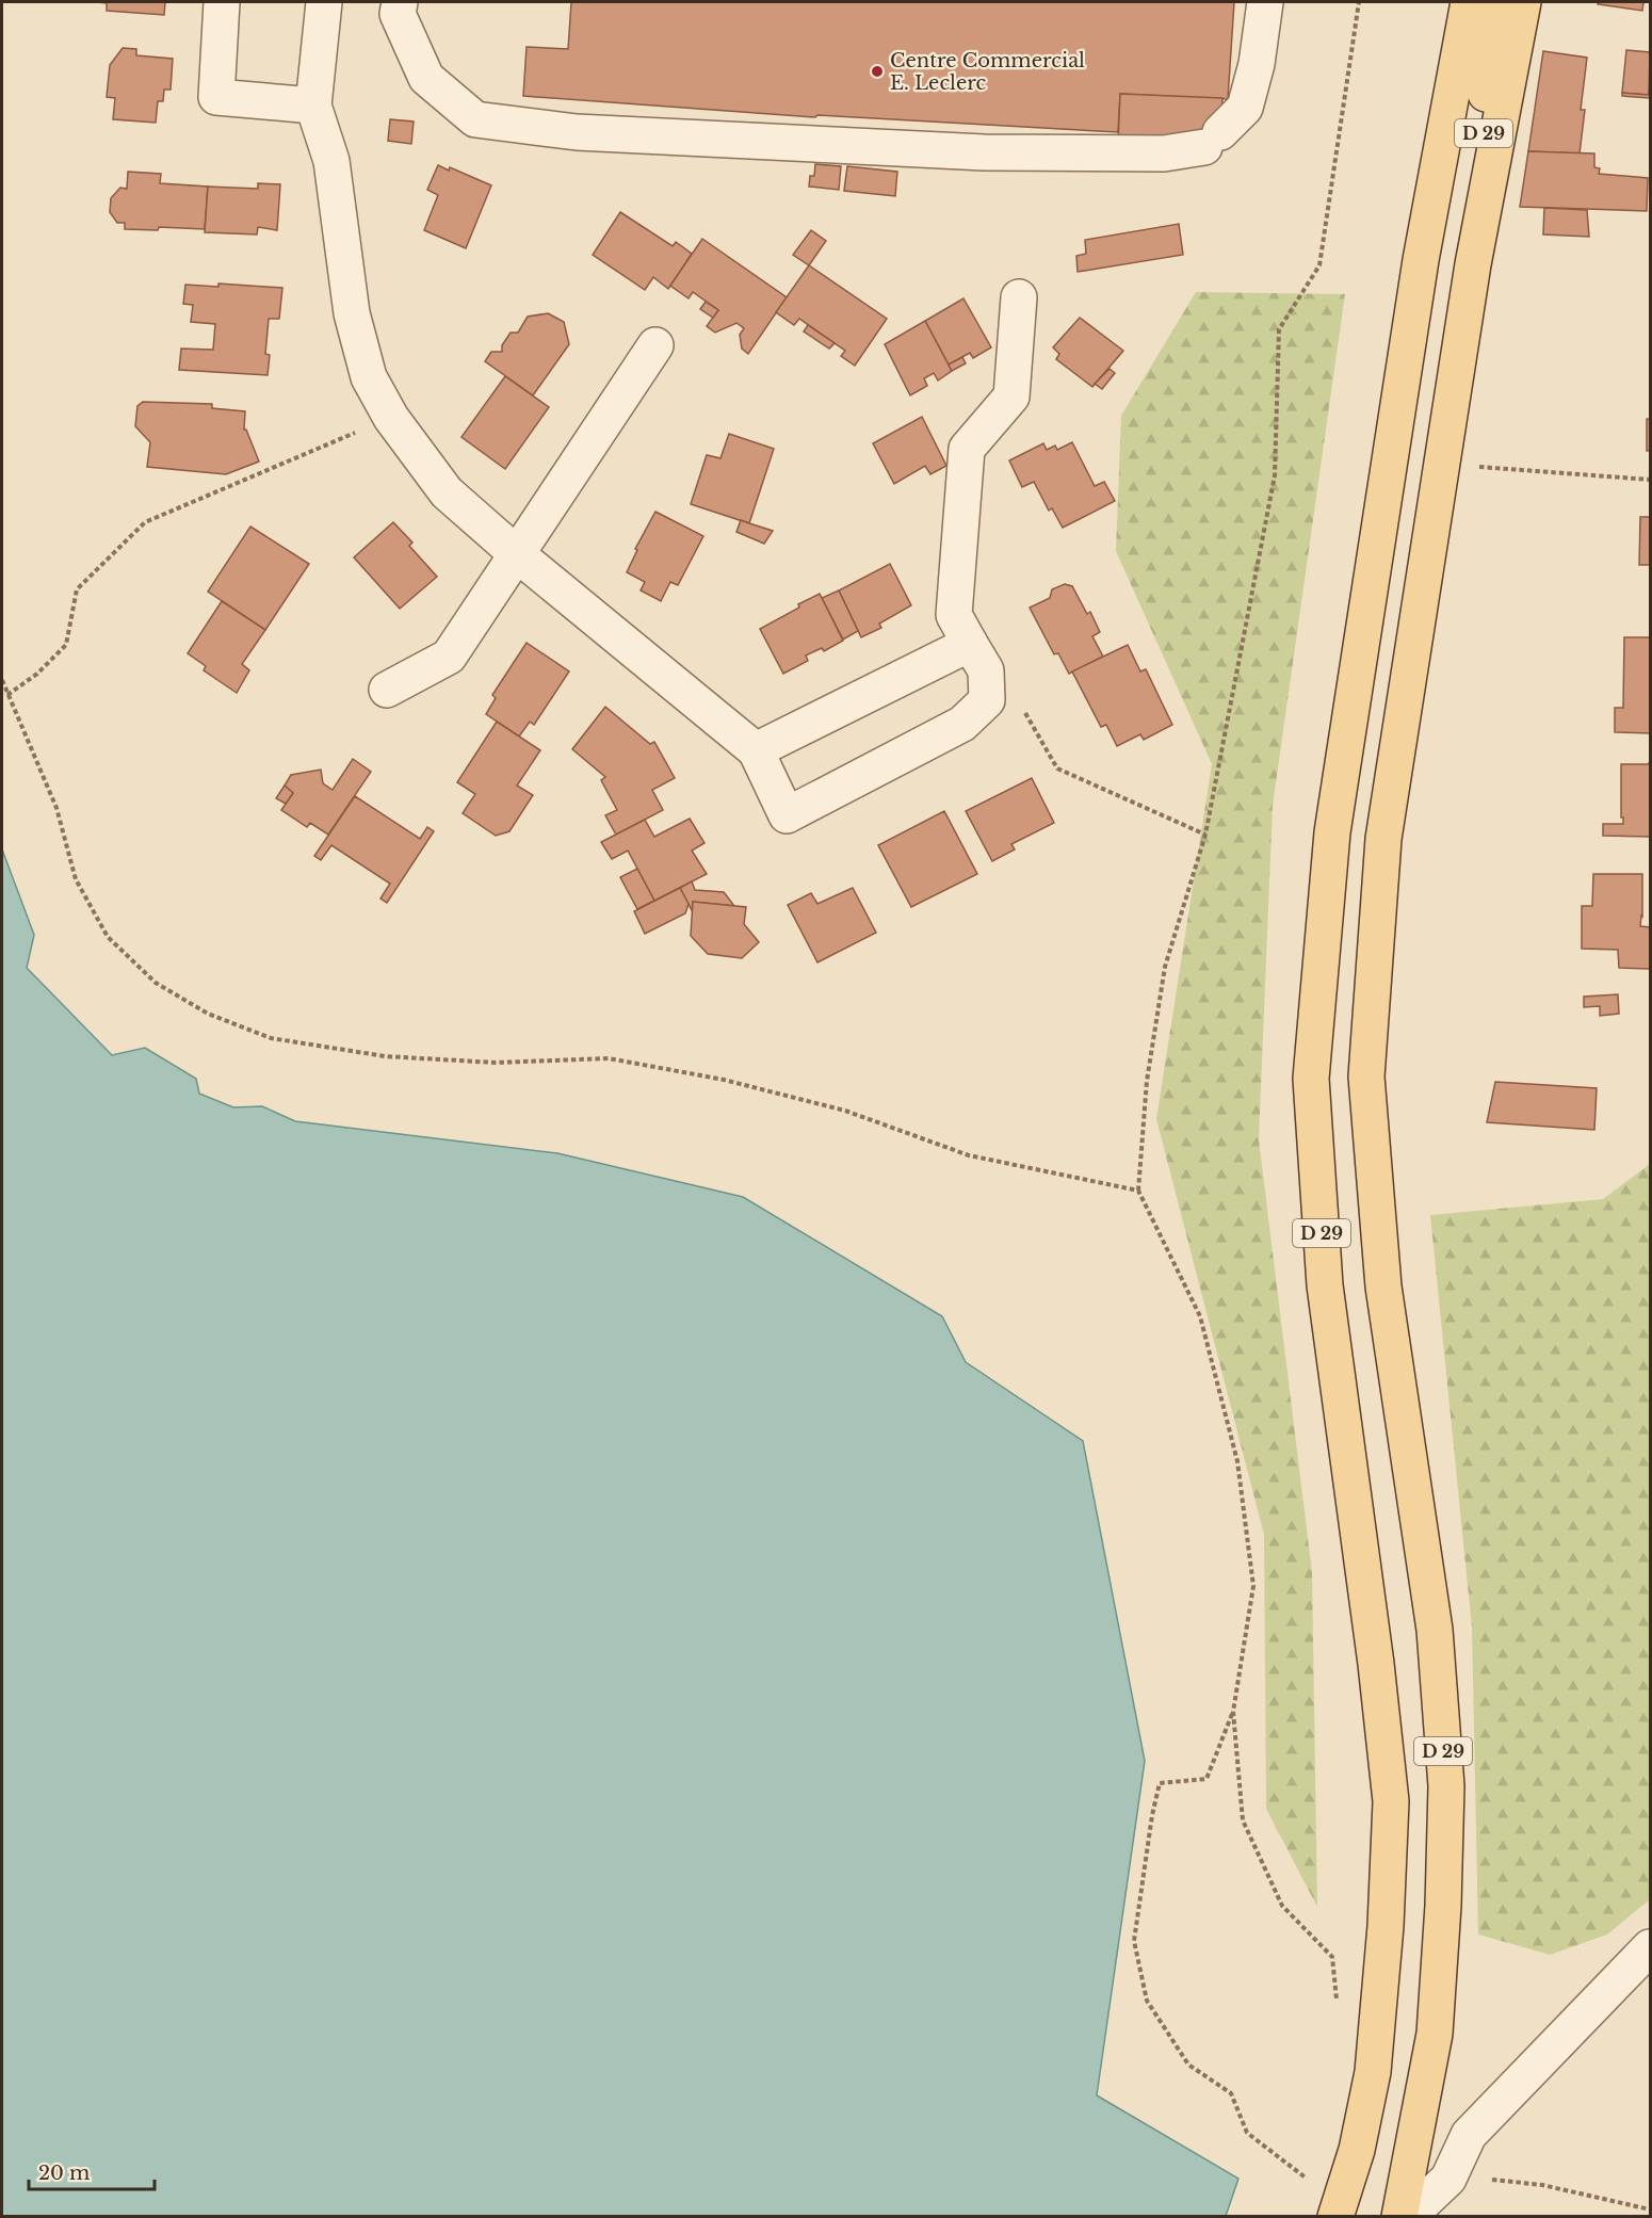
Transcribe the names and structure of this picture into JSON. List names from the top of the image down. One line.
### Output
{"streets":{"main road":["D 29"]},"places":["Centre Commercial E. Leclerc"],"scale_bar":"20 m"}
